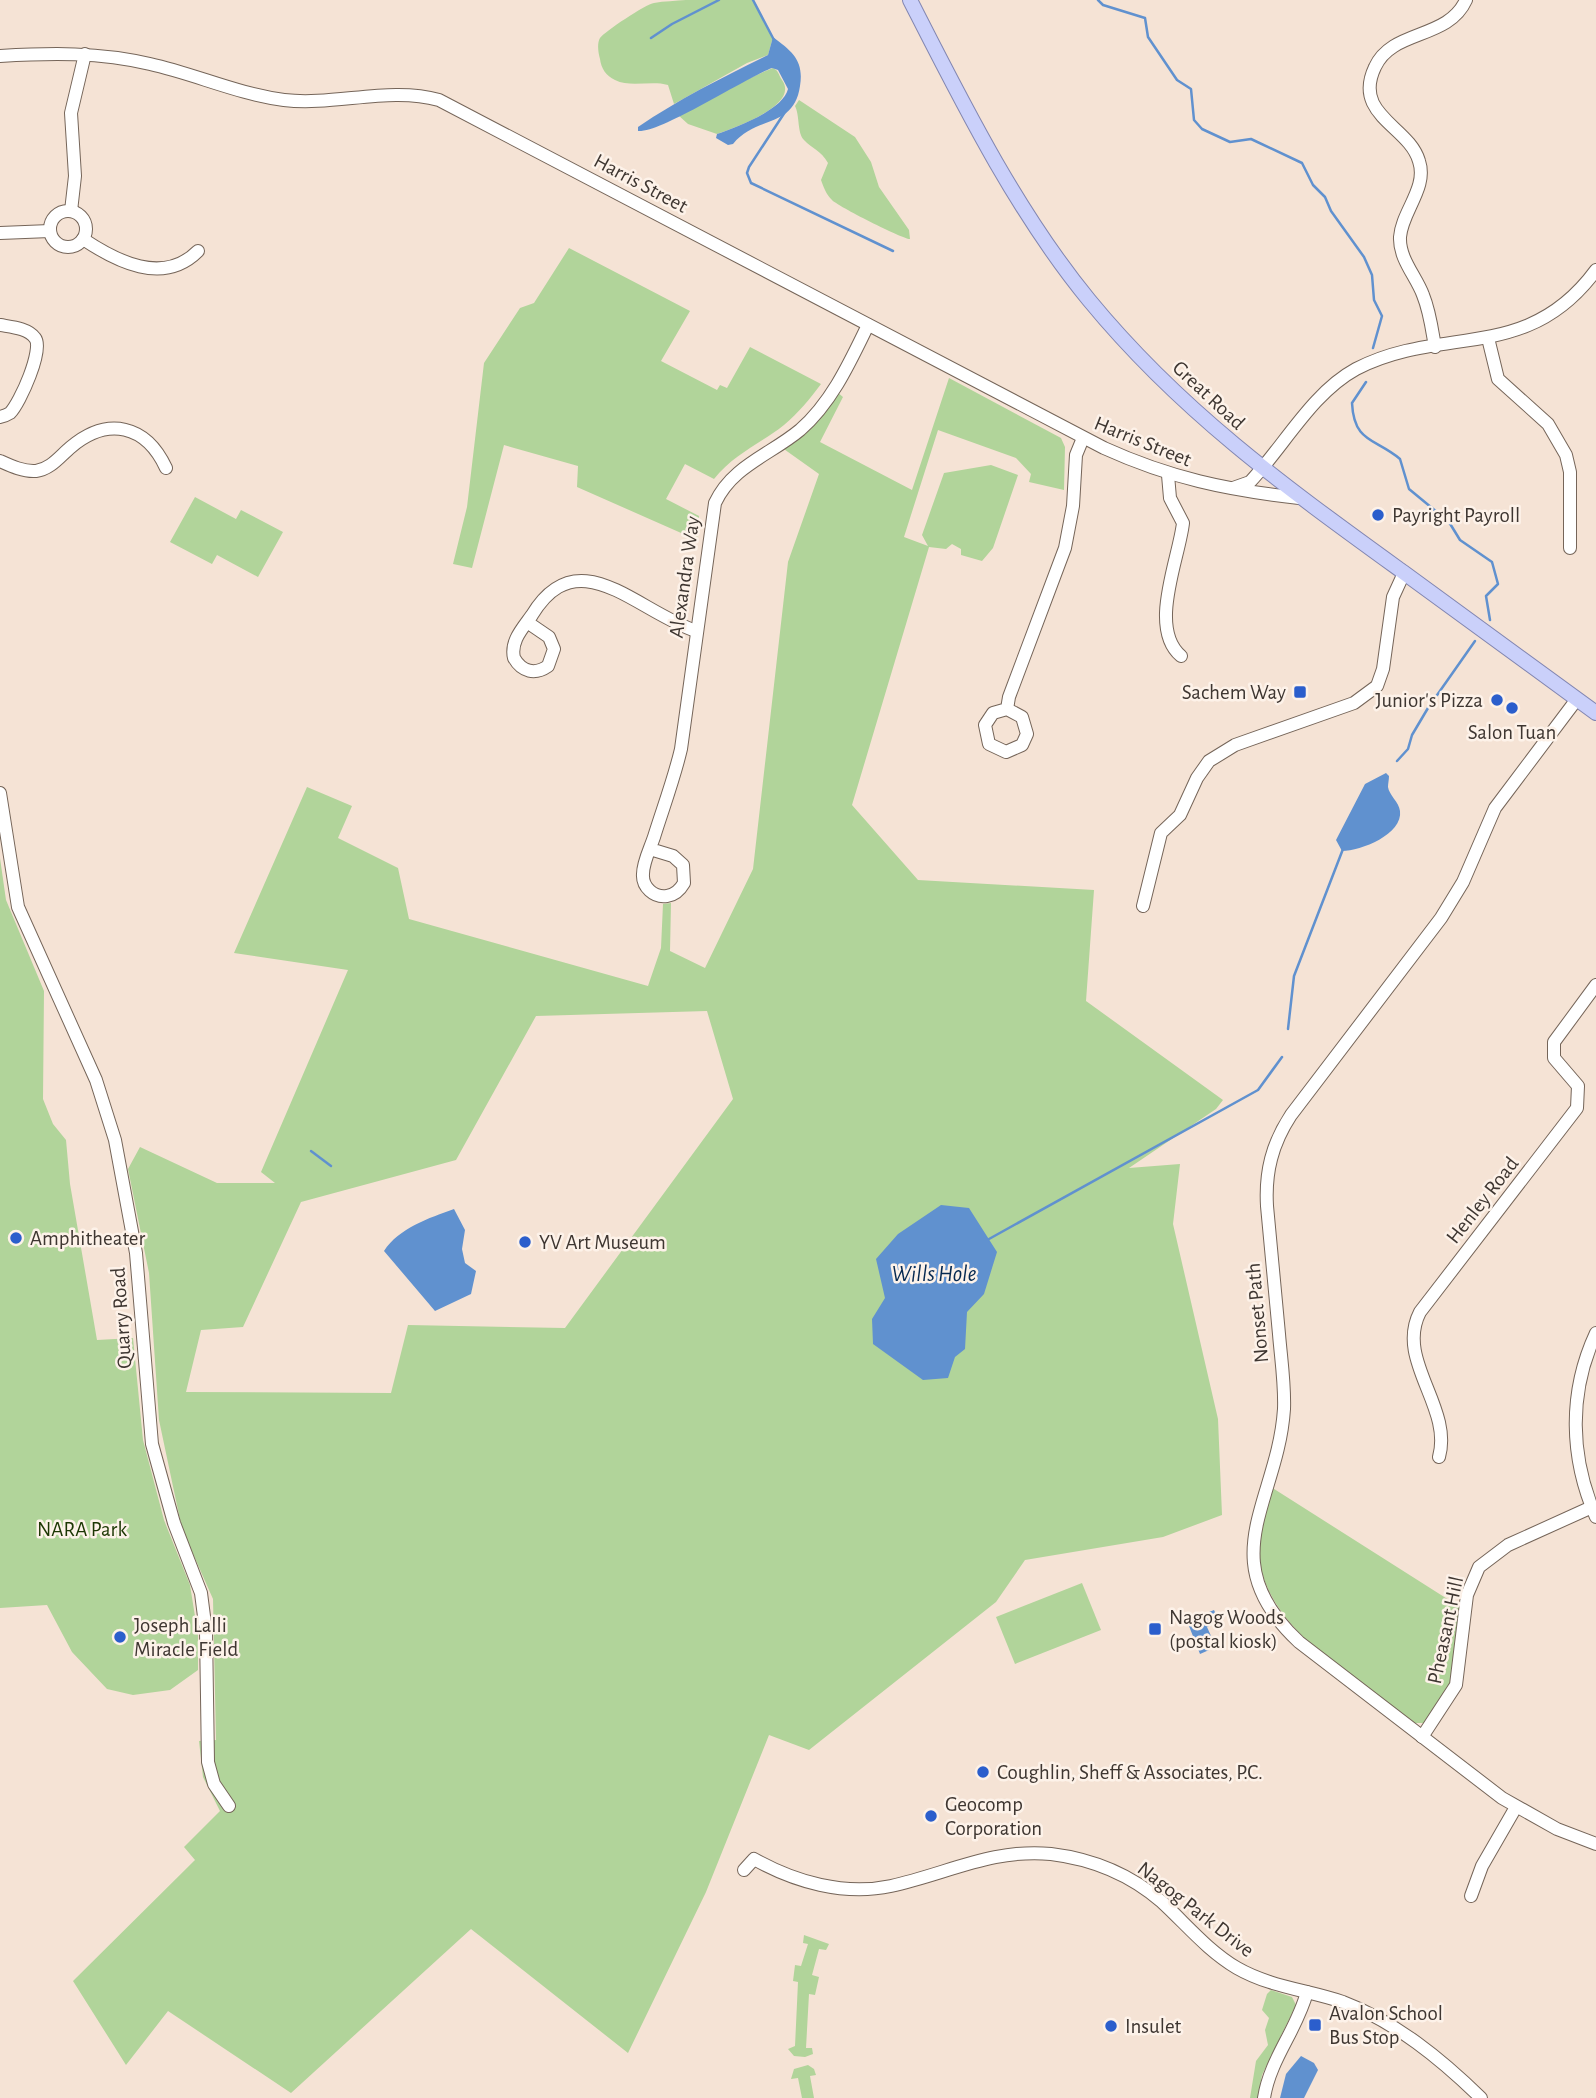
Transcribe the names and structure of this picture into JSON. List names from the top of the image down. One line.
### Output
{"streets":{"main road":["Great Road"],"street":["Harris Street","Alexandra Way","Henley Road","Nonset Path","Quarry Road","Pheasant Hill","Nagog Park Drive"]},"crossings":[["Harris Street","Great Road"],["Harris Street","Alexandra Way"],["Great Road","Nonset Path"],["Nonset Path","Pheasant Hill"]],"water":["Wills Hole"],"parks":["NARA Park"],"places":{"other":["Payright Payroll","Junior's Pizza","Salon Tuan","Amphitheater","YV Art Museum","Joseph Lalli Miracle Field","Coughlin, Sheff & Associates, P.C.","Geocomp Corporation","Insulet"],"transit":["Sachem Way","Nagog Woods (postal kiosk)","Avalon School Bus Stop"]}}
